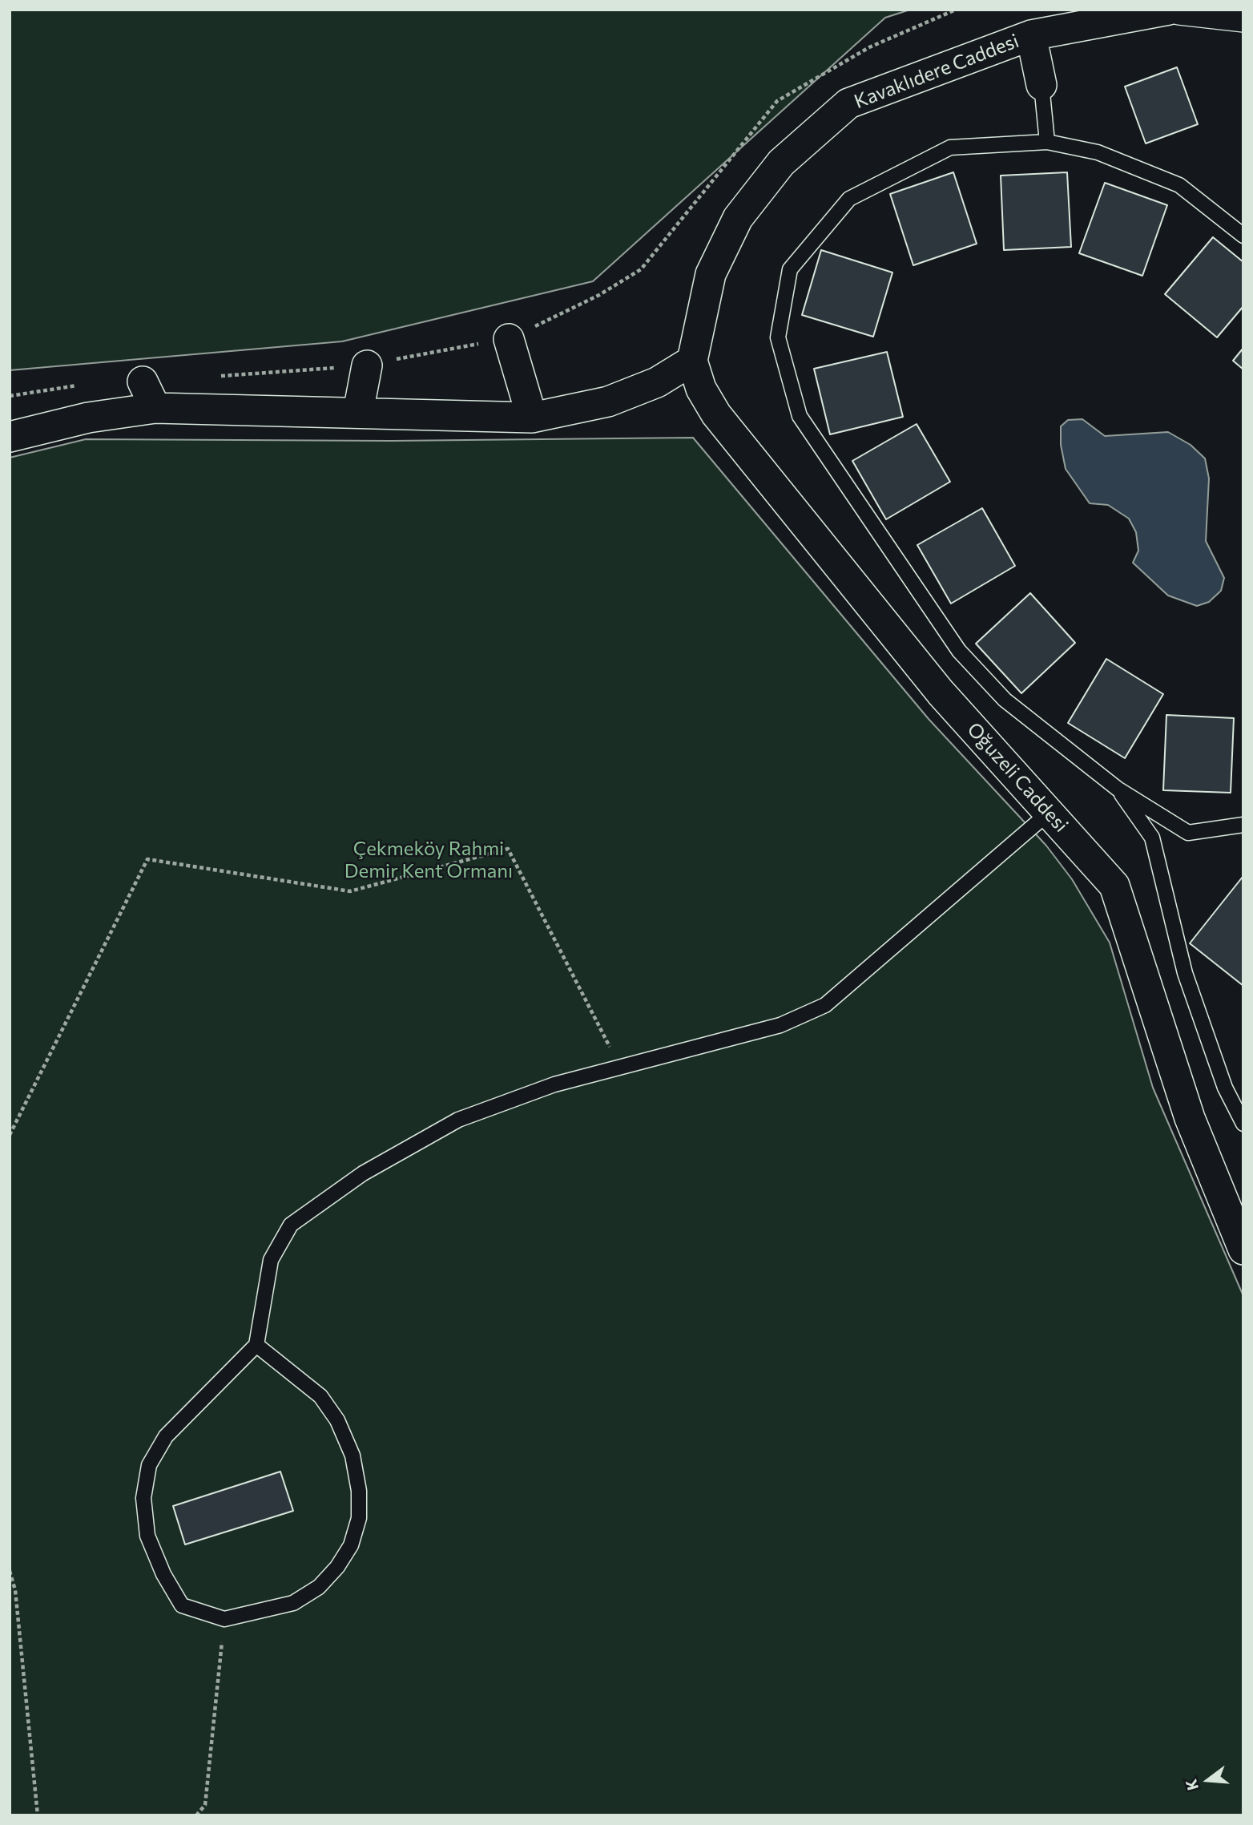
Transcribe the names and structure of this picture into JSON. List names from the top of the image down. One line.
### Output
{"streets":{"street":["Kavaklıdere Caddesi","Oğuzeli Caddesi"]},"crossings":[["Kavaklıdere Caddesi","Oğuzeli Caddesi"]],"parks":["Çekmeköy Rahmi Demir Kent Ormanı"],"north":"left"}
